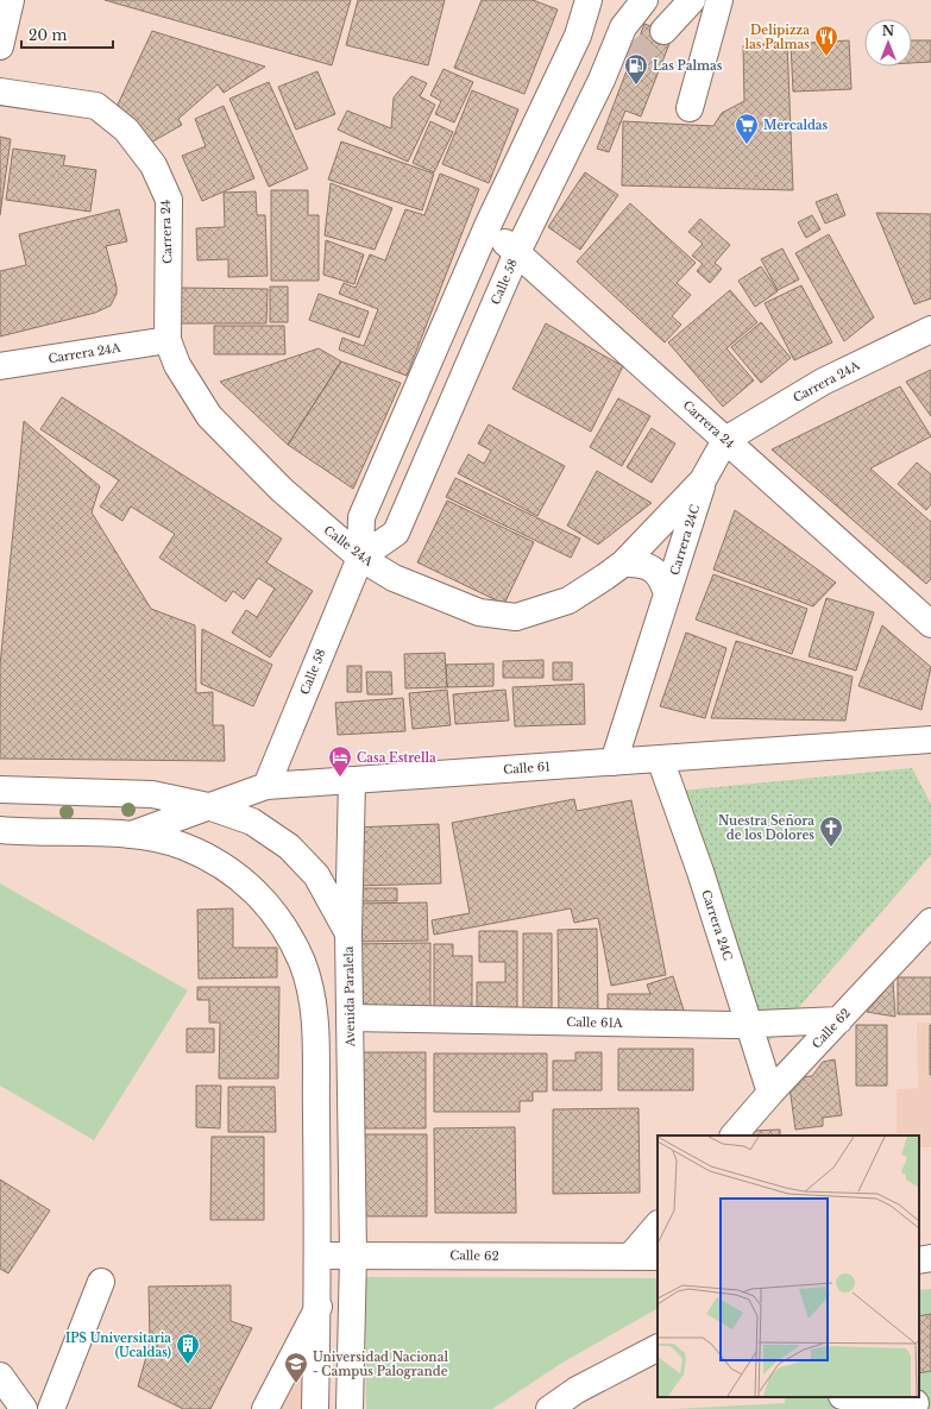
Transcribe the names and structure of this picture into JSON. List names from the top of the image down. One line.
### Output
{"streets":{"street":["Carrera 24","Calle 58","Carrera 24A","Carrera 24C","Calle 24A","Calle 61","Avenida Paralela","Calle 61A","Calle 62"]},"crossings":[["Carrera 24","Calle 58"],["Carrera 24","Carrera 24A"],["Carrera 24","Calle 24A"],["Calle 58","Calle 24A"],["Calle 58","Calle 61"],["Carrera 24A","Calle 24A"],["Carrera 24C","Calle 24A"],["Carrera 24C","Calle 61"],["Carrera 24C","Calle 61A"],["Carrera 24C","Calle 62"],["Calle 61","Avenida Paralela"],["Avenida Paralela","Calle 61A"],["Avenida Paralela","Calle 62"],["Calle 61A","Calle 62"]],"places":{"restaurant":["Delipizza las Palmas"],"fuel station":["Las Palmas"],"supermarket":["Mercaldas"],"hotel":["Casa Estrella"],"church":["Nuestra Señora de los Dolores"],"building":["IPS Universitaria (Ucaldas)"],"school or university":["Universidad Nacional - Campus Palogrande"]},"scale_bar":"20 m","north":"top"}
